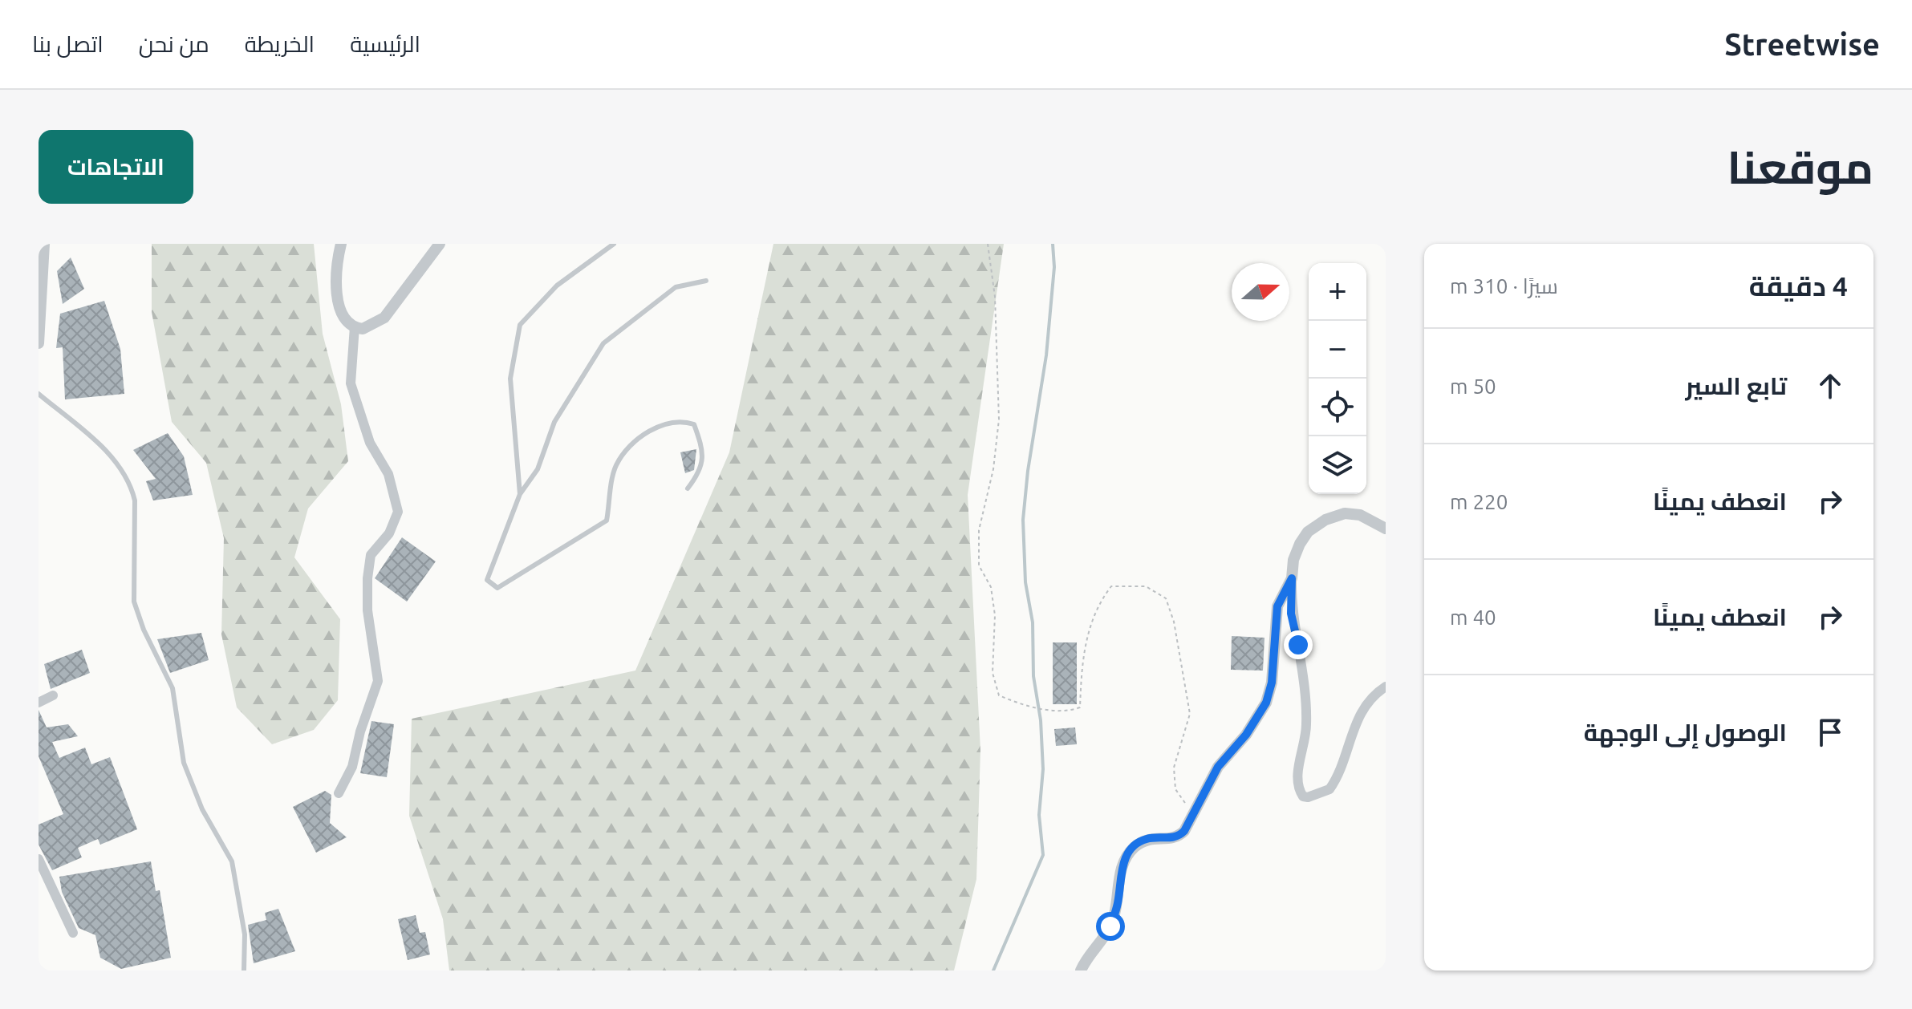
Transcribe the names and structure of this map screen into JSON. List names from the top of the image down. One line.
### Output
{"north":"right","page":{"header":"Streetwise","nav":["الرئيسية","الخريطة","من نحن","اتصل بنا"],"title":"موقعنا","buttons":"الاتجاهات","heading":["4 دقيقة","سيرًا · 310 m"],"map_buttons":["+","−"],"list":[["تابع السير","50 m"],["انعطف يمينًا","220 m"],["انعطف يمينًا","40 m"],"الوصول إلى الوجهة"]}}
